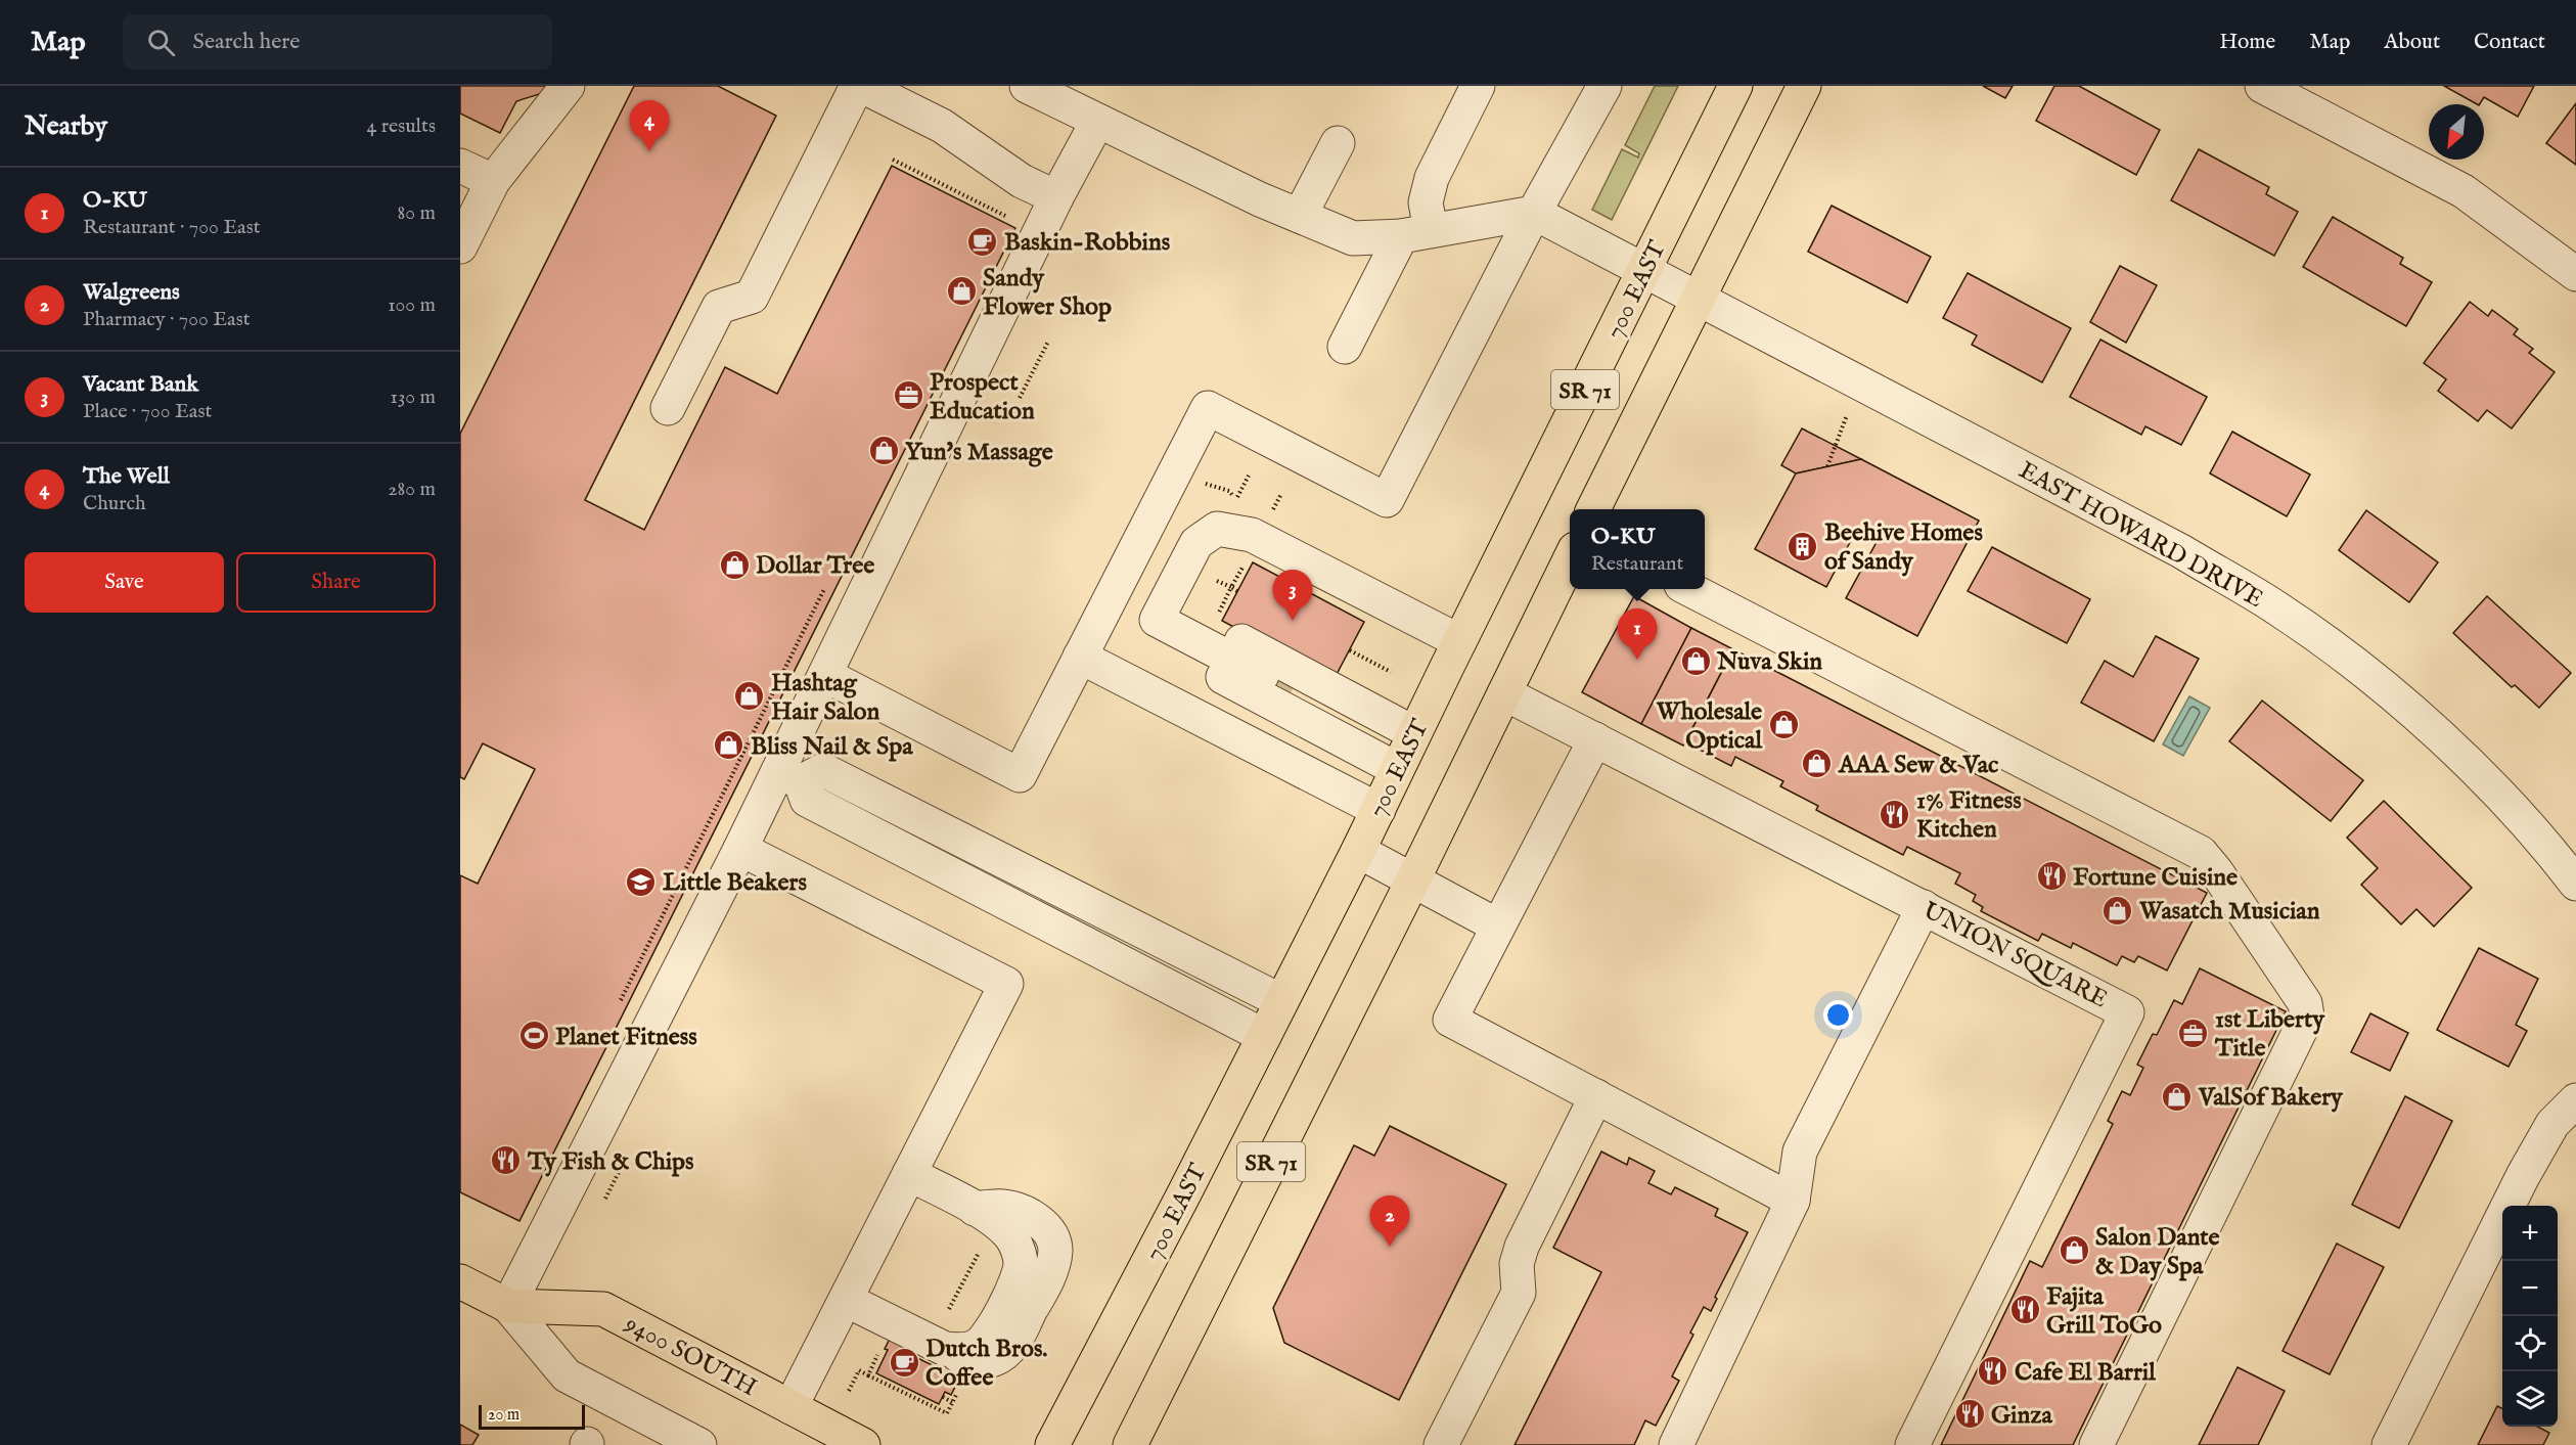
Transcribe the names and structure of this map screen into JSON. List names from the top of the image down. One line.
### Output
{"streets":{"main road":["700 EAST","SR 71","9400 SOUTH"],"street":["EAST HOWARD DRIVE","UNION SQUARE"]},"crossings":[["700 EAST","EAST HOWARD DRIVE"],["SR 71","EAST HOWARD DRIVE"],["SR 71","UNION SQUARE"]],"places":{"cafe":["Baskin-Robbins","Dutch Bros. Coffee"],"shop":["Sandy Flower Shop","Yun's Massage","Dollar Tree","Nuva Skin","Hashtag Hair Salon","Wholesale Optical","Bliss Nail & Spa","AAA Sew & Vac","Wasatch Musician","ValSof Bakery","Salon Dante & Day Spa"],"office":["Prospect Education","1st Liberty Title"],"building":["Beehive Homes of Sandy"],"restaurant":["1% Fitness Kitchen","Fortune Cuisine","Ty Fish & Chips","Fajita Grill ToGo","Cafe El Barril","Ginza"],"school or university":["Little Beakers"],"sports":["Planet Fitness"]},"scale_bar":"20 m","north":"bottom left","page":{"header":"Map","search":"Search here","nav":["Home","Map","About","Contact"],"heading":["Nearby","4 results"],"pins":["4","3","1","2"],"list":[{"mark":"1","name":"O-KU","note":"Restaurant · 700 East","value":"80 m"},{"mark":"2","name":"Walgreens","note":"Pharmacy · 700 East","value":"100 m"},{"mark":"3","name":"Vacant Bank","note":"Place · 700 East","value":"130 m"},{"mark":"4","name":"The Well","note":"Church","value":"280 m"}],"popup":["O-KU","Restaurant"],"buttons":["Save","Share"],"map_buttons":["+","−"],"scale":"20 m"}}
